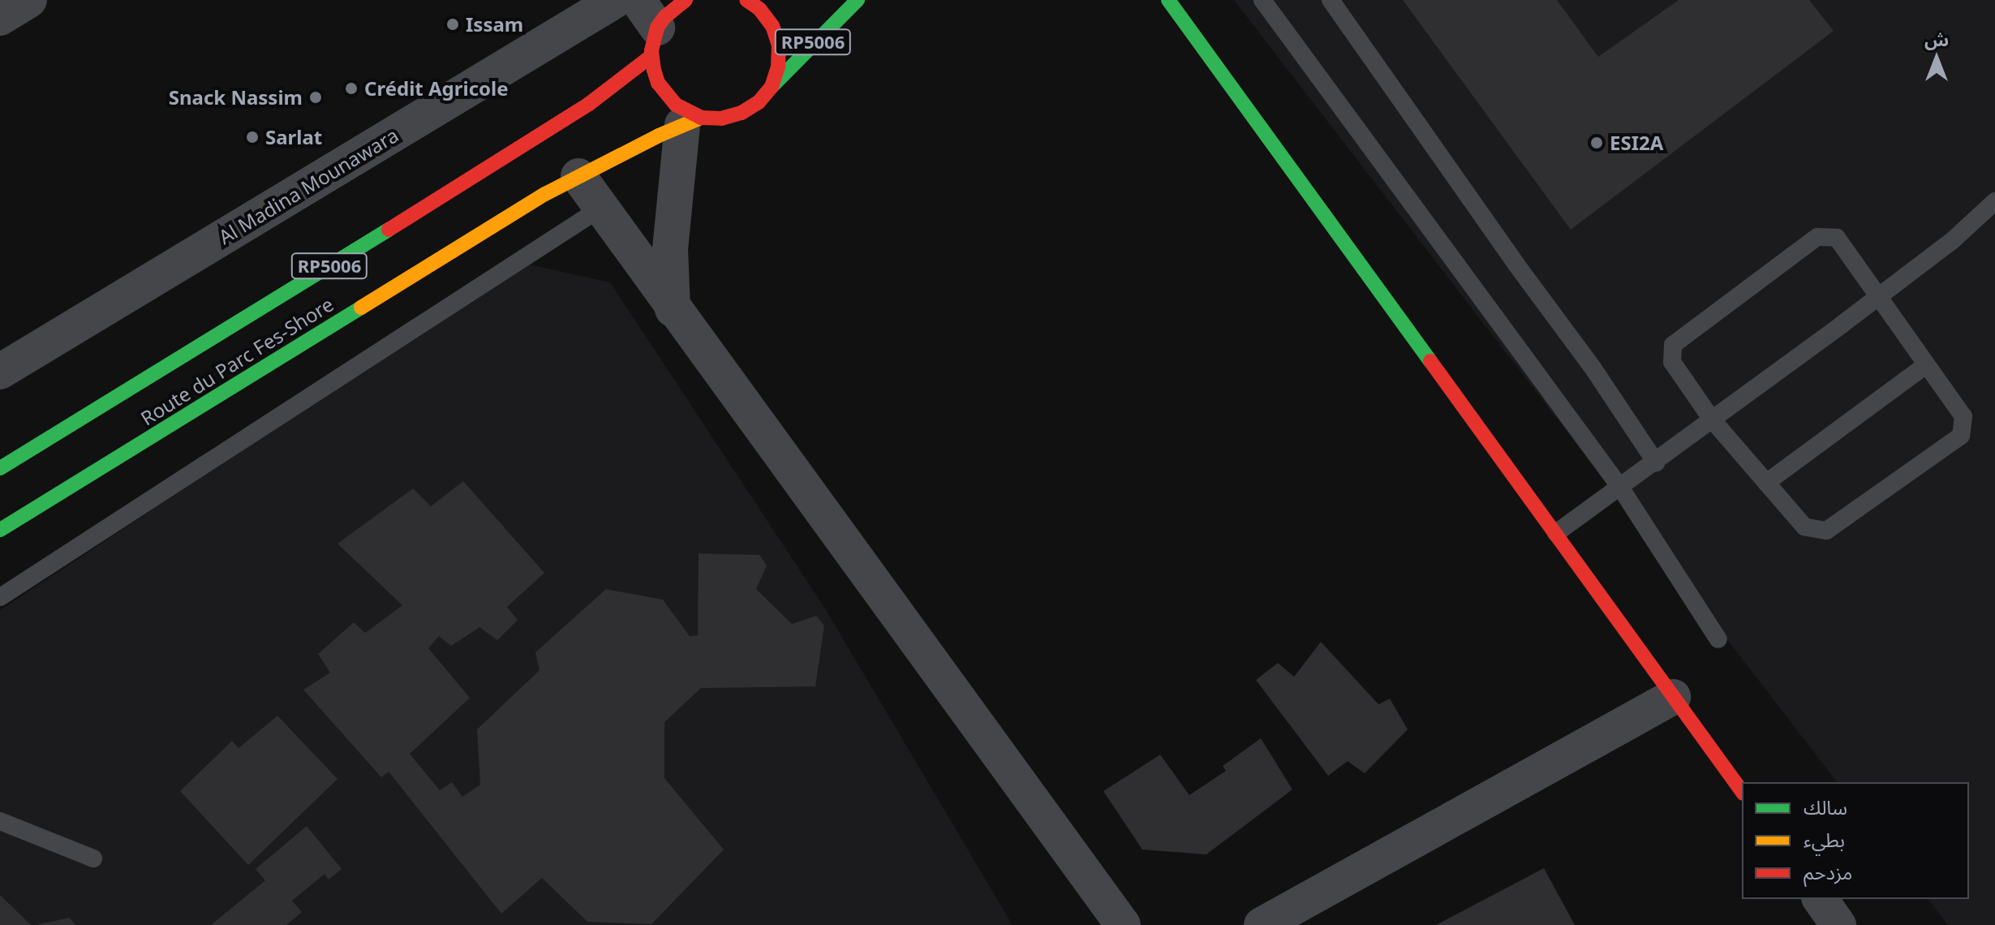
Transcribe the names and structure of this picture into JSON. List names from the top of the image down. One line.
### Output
{"streets":{"main road":["RP5006","Route du Parc Fes-Shore"],"street":["Al Madina Mounawara"]},"crossings":[["RP5006","Route du Parc Fes-Shore"]],"places":["Issam","Crédit Agricole","Snack Nassim","Sarlat","ESI2A"],"legend":["سالك","بطيء","مزدحم"],"north":"top"}
